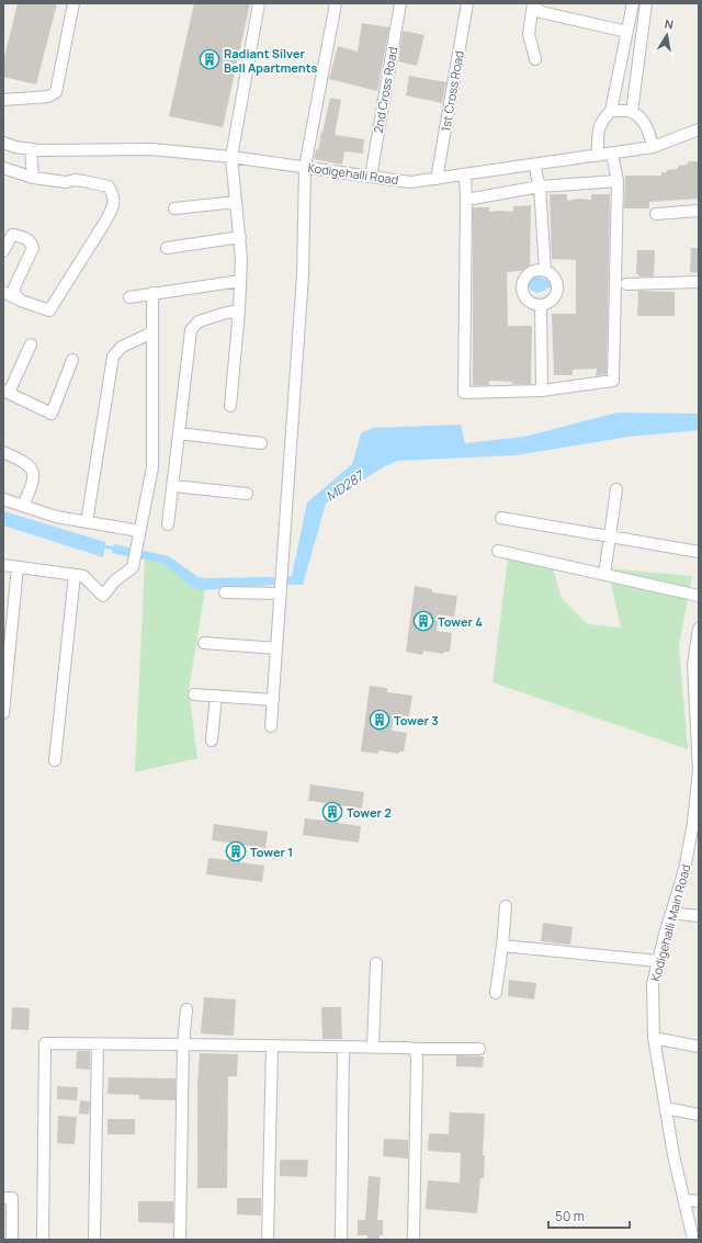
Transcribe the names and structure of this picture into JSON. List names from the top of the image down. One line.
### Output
{"streets":{"street":["2nd Cross Road","1st Cross Road","Kodigehalli Road","Kodigehalli Main Road"]},"crossings":[["2nd Cross Road","Kodigehalli Road"],["1st Cross Road","Kodigehalli Road"]],"water":["MD287"],"places":{"building":["Radiant Silver Bell Apartments","Tower 4","Tower 3","Tower 2","Tower 1"]},"scale_bar":"50 m","north":"top"}
